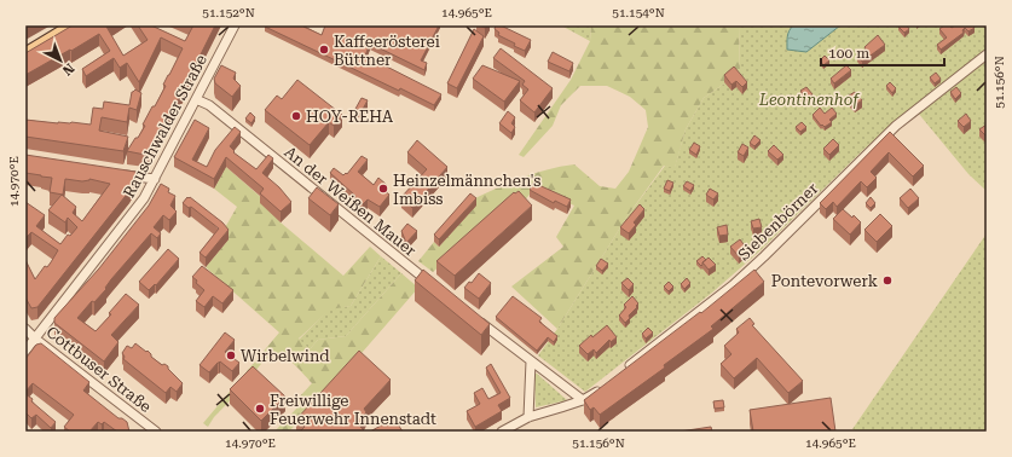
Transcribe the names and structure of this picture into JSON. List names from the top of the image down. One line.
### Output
{"streets":{"street":["Rauschwalder Straße","An der Weißen Mauer","Siebenbörner","Cottbuser Straße"]},"crossings":[["Rauschwalder Straße","An der Weißen Mauer"],["Rauschwalder Straße","Cottbuser Straße"]],"parks":["Leontinenhof"],"places":["Kaffeerösterei Büttner","HOY-REHA","Heinzelmännchen's Imbiss","Pontevorwerk","Wirbelwind","Freiwillige Feuerwehr Innenstadt"],"scale_bar":"100 m","north":"bottom right","coordinates":["51.152°N","14.965°E","51.154°N","51.156°N","14.970°E"]}
